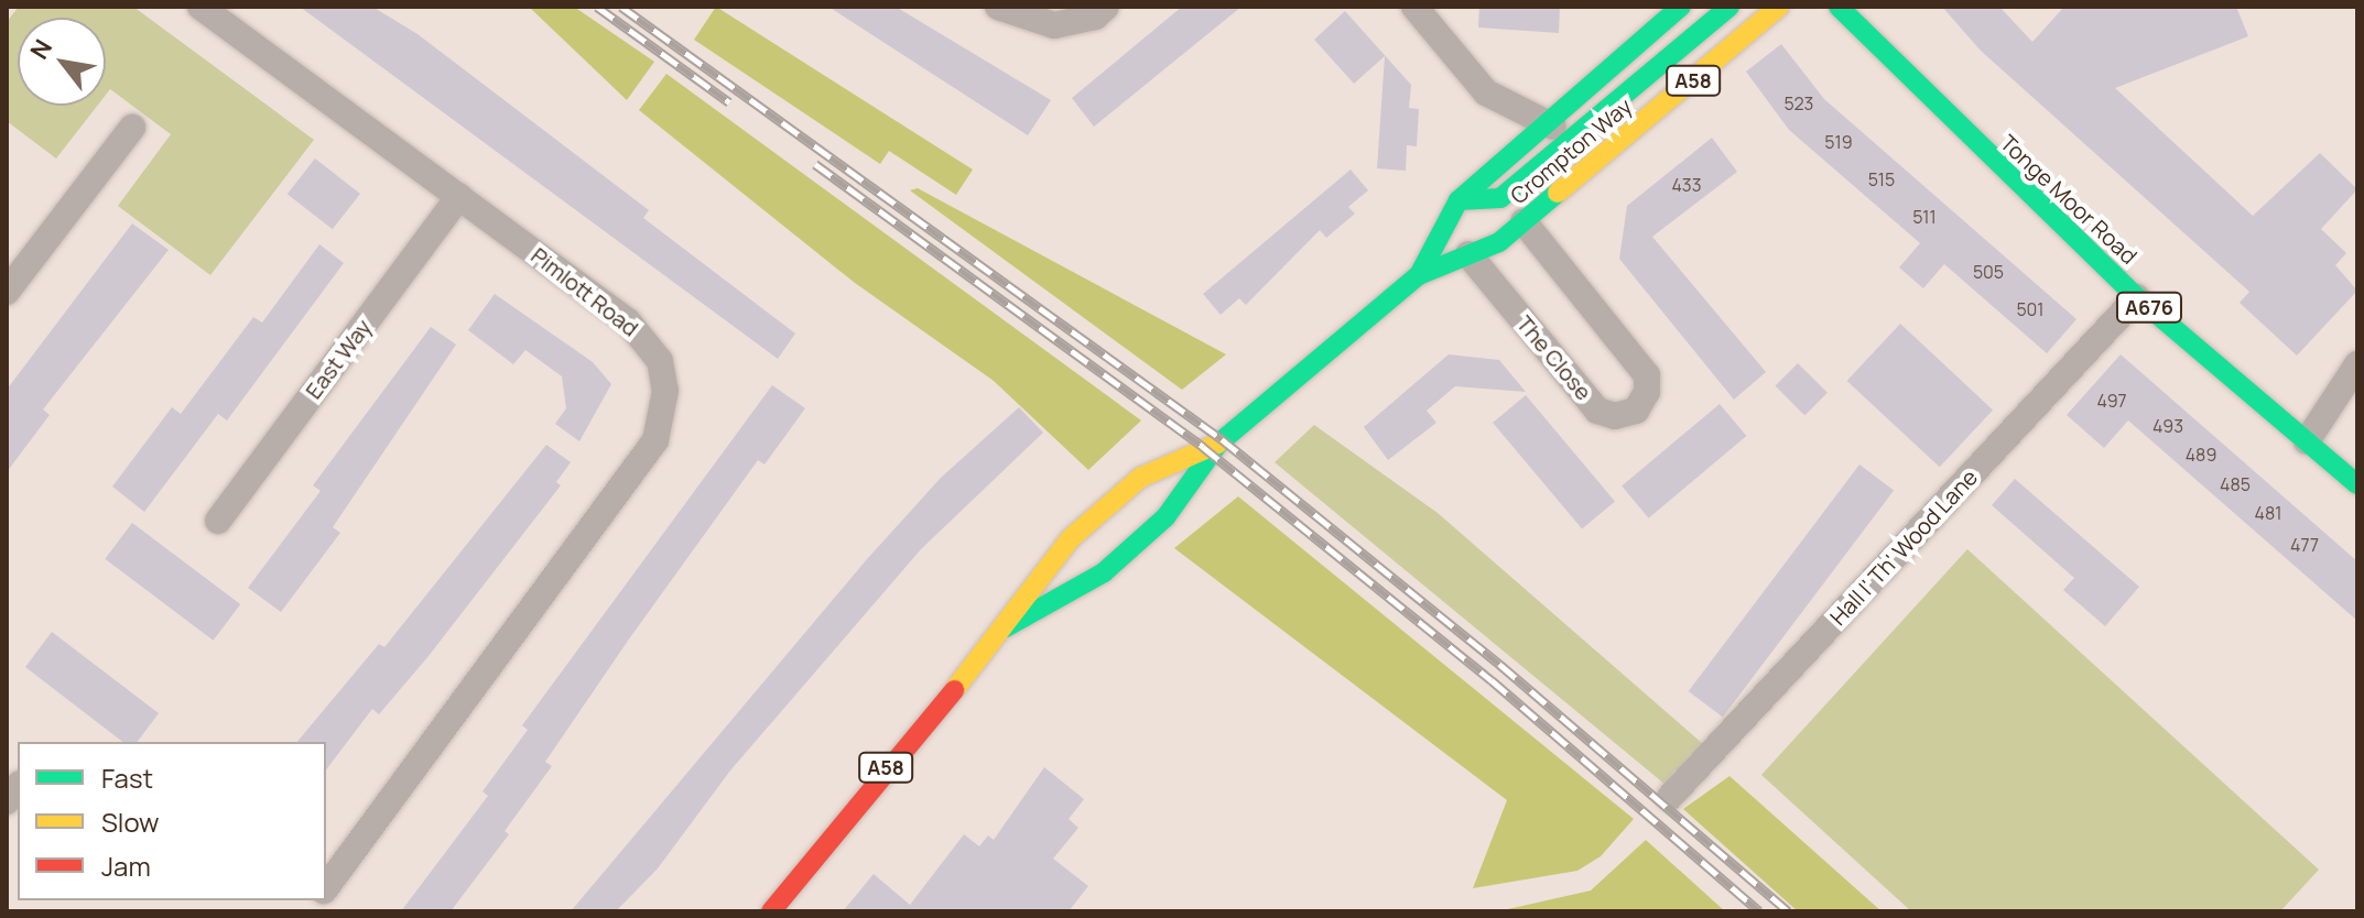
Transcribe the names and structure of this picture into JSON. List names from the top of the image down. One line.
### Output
{"streets":{"main road":["A58","Crompton Way","Tonge Moor Road","A676"],"street":["Pimlott Road","The Close","East Way","Hall I' Th' Wood Lane"]},"crossings":[["Crompton Way","The Close"],["Tonge Moor Road","Hall I' Th' Wood Lane"],["Pimlott Road","East Way"]],"house_numbers":["523","519","515","433","511","505","501","497","493","489","485","481","477"],"legend":["Fast","Slow","Jam"],"north":"top left"}
